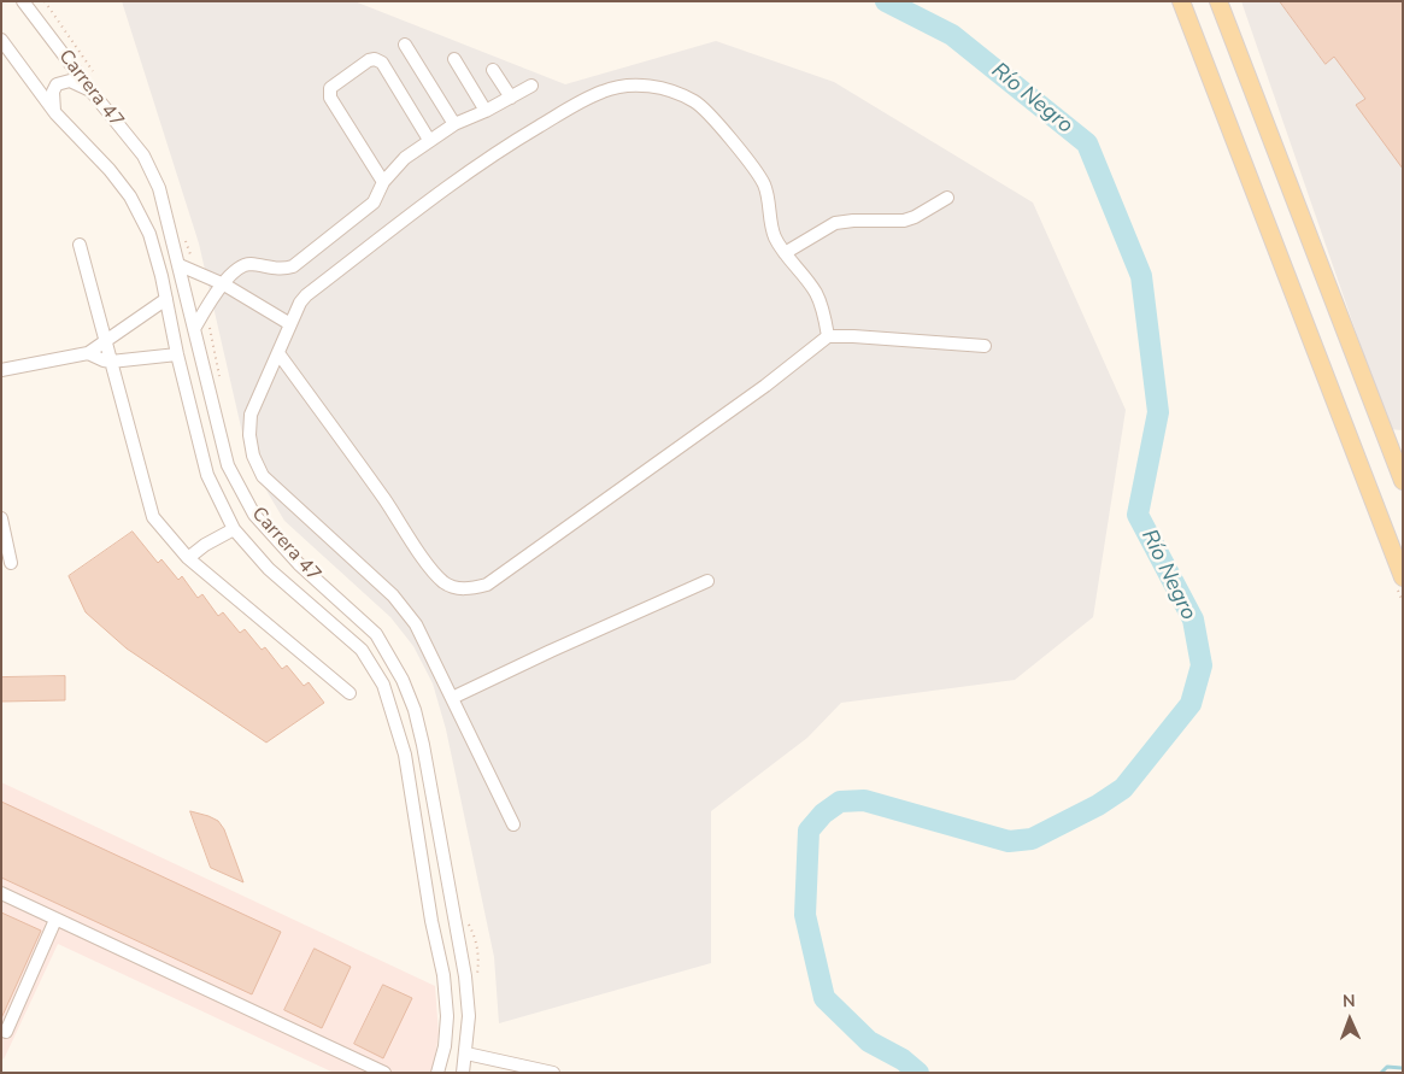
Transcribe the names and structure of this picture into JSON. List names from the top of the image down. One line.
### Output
{"streets":{"street":["Carrera 47"]},"water":["Río Negro"],"north":"top"}
